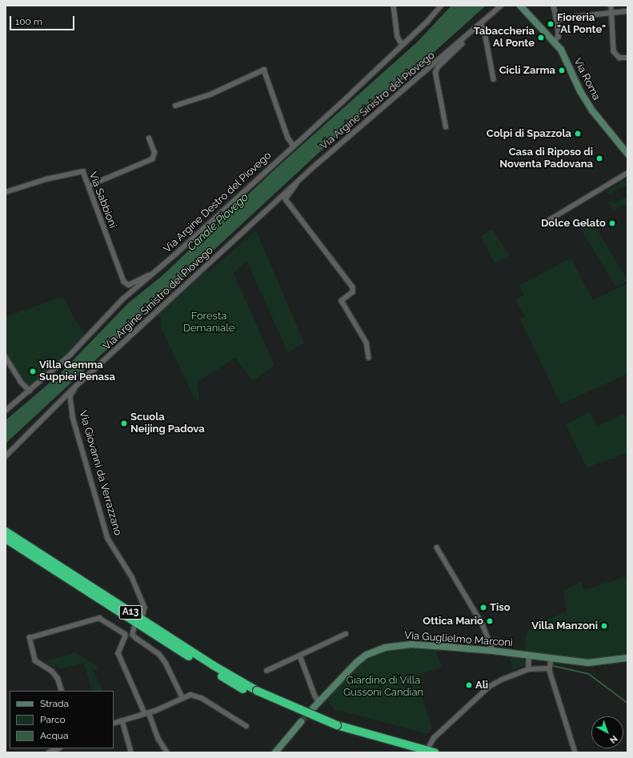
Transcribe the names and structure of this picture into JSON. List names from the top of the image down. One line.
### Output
{"streets":{"highway":["A13"],"street":["Via Roma","Via Argine Sinistro del Piovego","Via Sabbioni","Via Argine Destro del Piovego","Via Giovanni da Verrazzano","Via Guglielmo Marconi"]},"crossings":[["Via Argine Sinistro del Piovego","Via Giovanni da Verrazzano"],["Via Sabbioni","Via Argine Destro del Piovego"]],"water":["Canale Piovego"],"parks":["Foresta Demaniale","Giardino di Villa Gussoni Candian"],"places":["Fioreria \"Al Ponte\"","Tabaccheria Al Ponte","Cicli Zarma","Colpi di Spazzola","Casa di Riposo di Noventa Padovana","Dolce Gelato","Villa Gemma Suppiei Penasa","Scuola Neijing Padova","Tiso","Ottica Mario","Villa Manzoni","Alì"],"legend":["Strada","Parco","Acqua"],"scale_bar":"100 m","north":"bottom right"}
